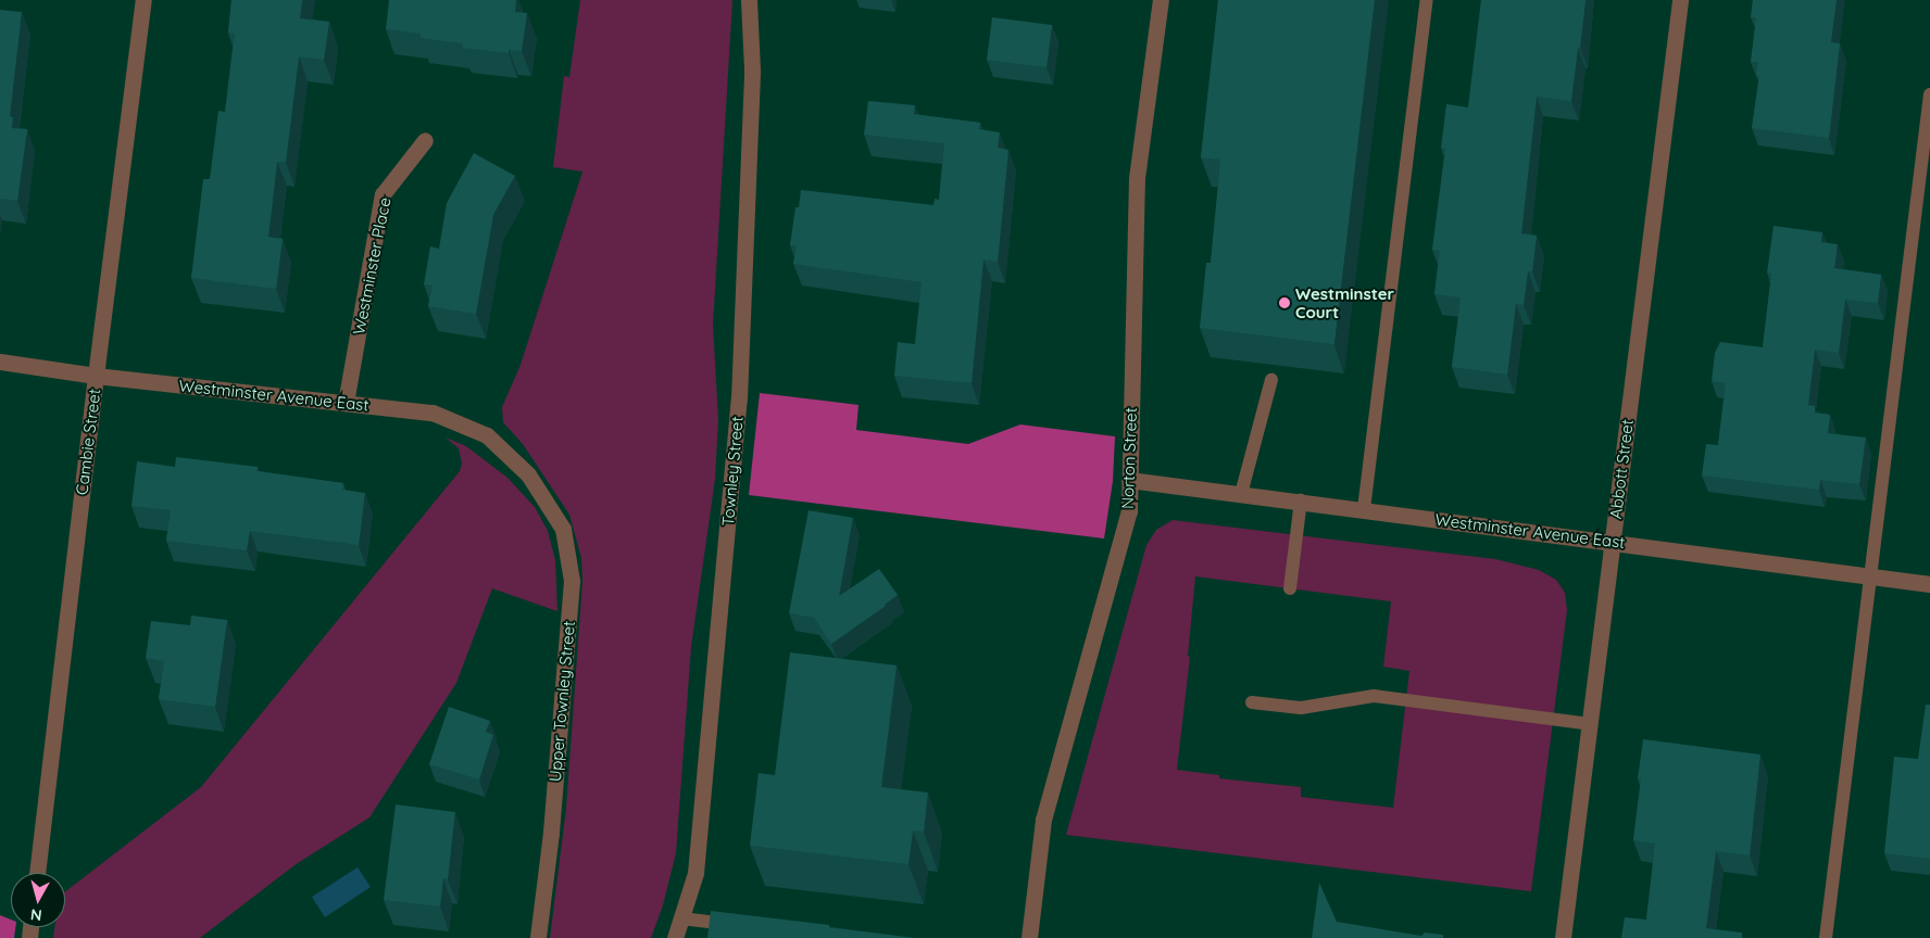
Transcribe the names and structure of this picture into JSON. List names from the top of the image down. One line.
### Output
{"streets":{"street":["Westminster Place","Westminster Avenue East","Cambie Street","Norton Street","Abbott Street","Townley Street","Upper Townley Street"]},"crossings":[["Westminster Place","Westminster Avenue East"],["Westminster Avenue East","Cambie Street"],["Westminster Avenue East","Norton Street"],["Westminster Avenue East","Abbott Street"],["Westminster Avenue East","Upper Townley Street"]],"places":["Westminster Court"],"north":"bottom"}
